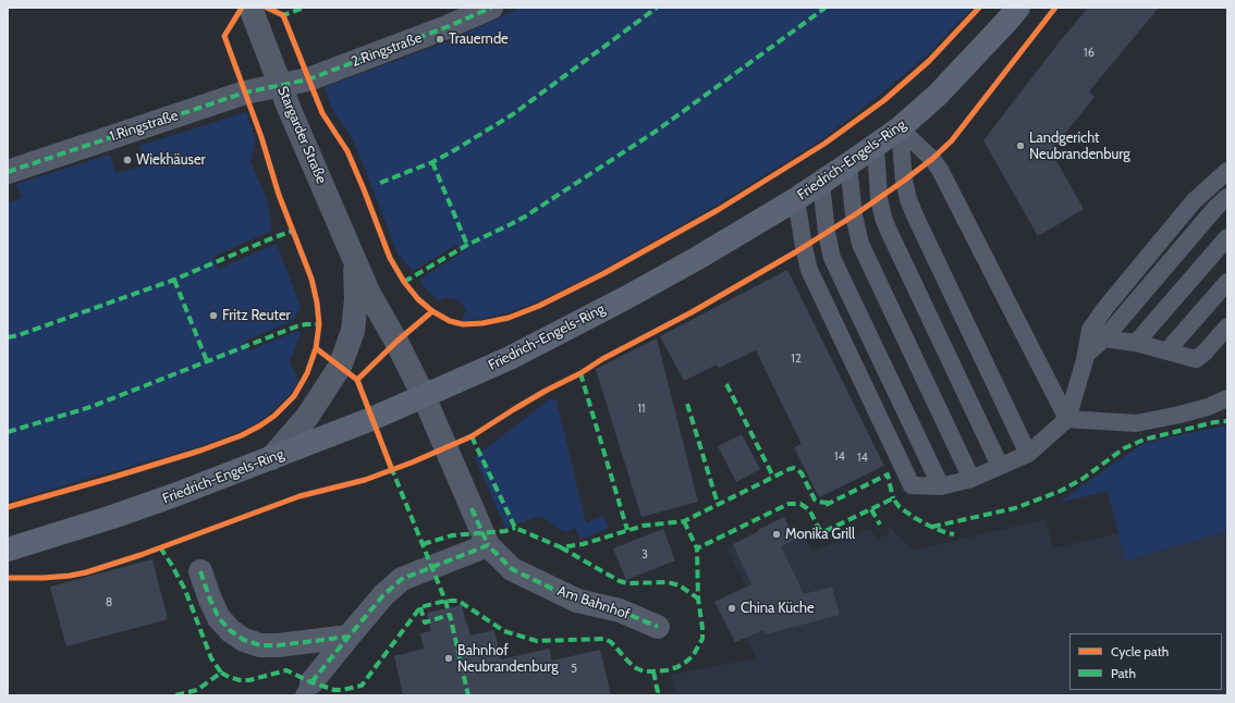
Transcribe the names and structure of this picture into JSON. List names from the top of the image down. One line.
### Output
{"streets":{"main road":["Friedrich-Engels-Ring"],"street":["2.Ringstraße","1.Ringstraße","Stargarder Straße","Am Bahnhof"]},"crossings":[["2.Ringstraße","1.Ringstraße"],["2.Ringstraße","Stargarder Straße"],["1.Ringstraße","Stargarder Straße"],["Stargarder Straße","Friedrich-Engels-Ring"],["Stargarder Straße","Am Bahnhof"],["Friedrich-Engels-Ring","Am Bahnhof"]],"places":["Trauernde","Landgericht Neubrandenburg","Wiekhäuser","Fritz Reuter","Monika Grill","China Küche","Bahnhof Neubrandenburg"],"house_numbers":["16","12","11","14","14","3","8","5"],"legend":["Cycle path","Path"]}
